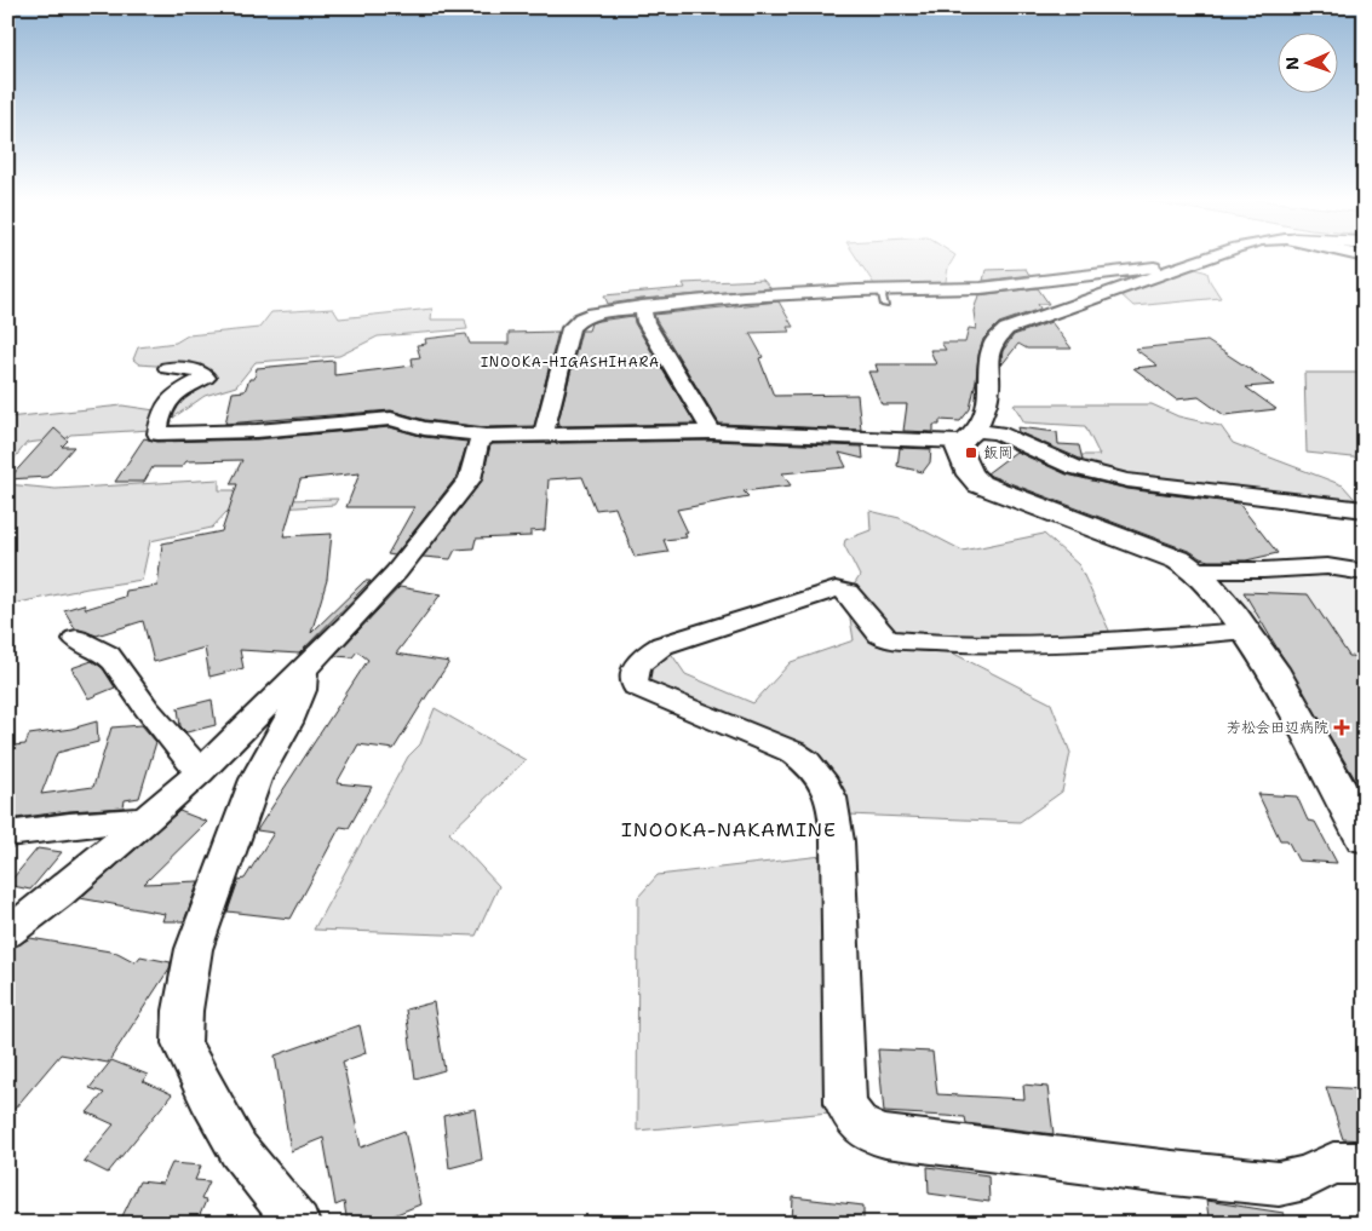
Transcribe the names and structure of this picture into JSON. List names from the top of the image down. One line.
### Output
{"districts":["INOOKA-HIGASHIHARA","INOOKA-NAKAMINE"],"places":{"transit":["飯岡"],"health":["芳松会田辺病院"]},"north":"left"}
